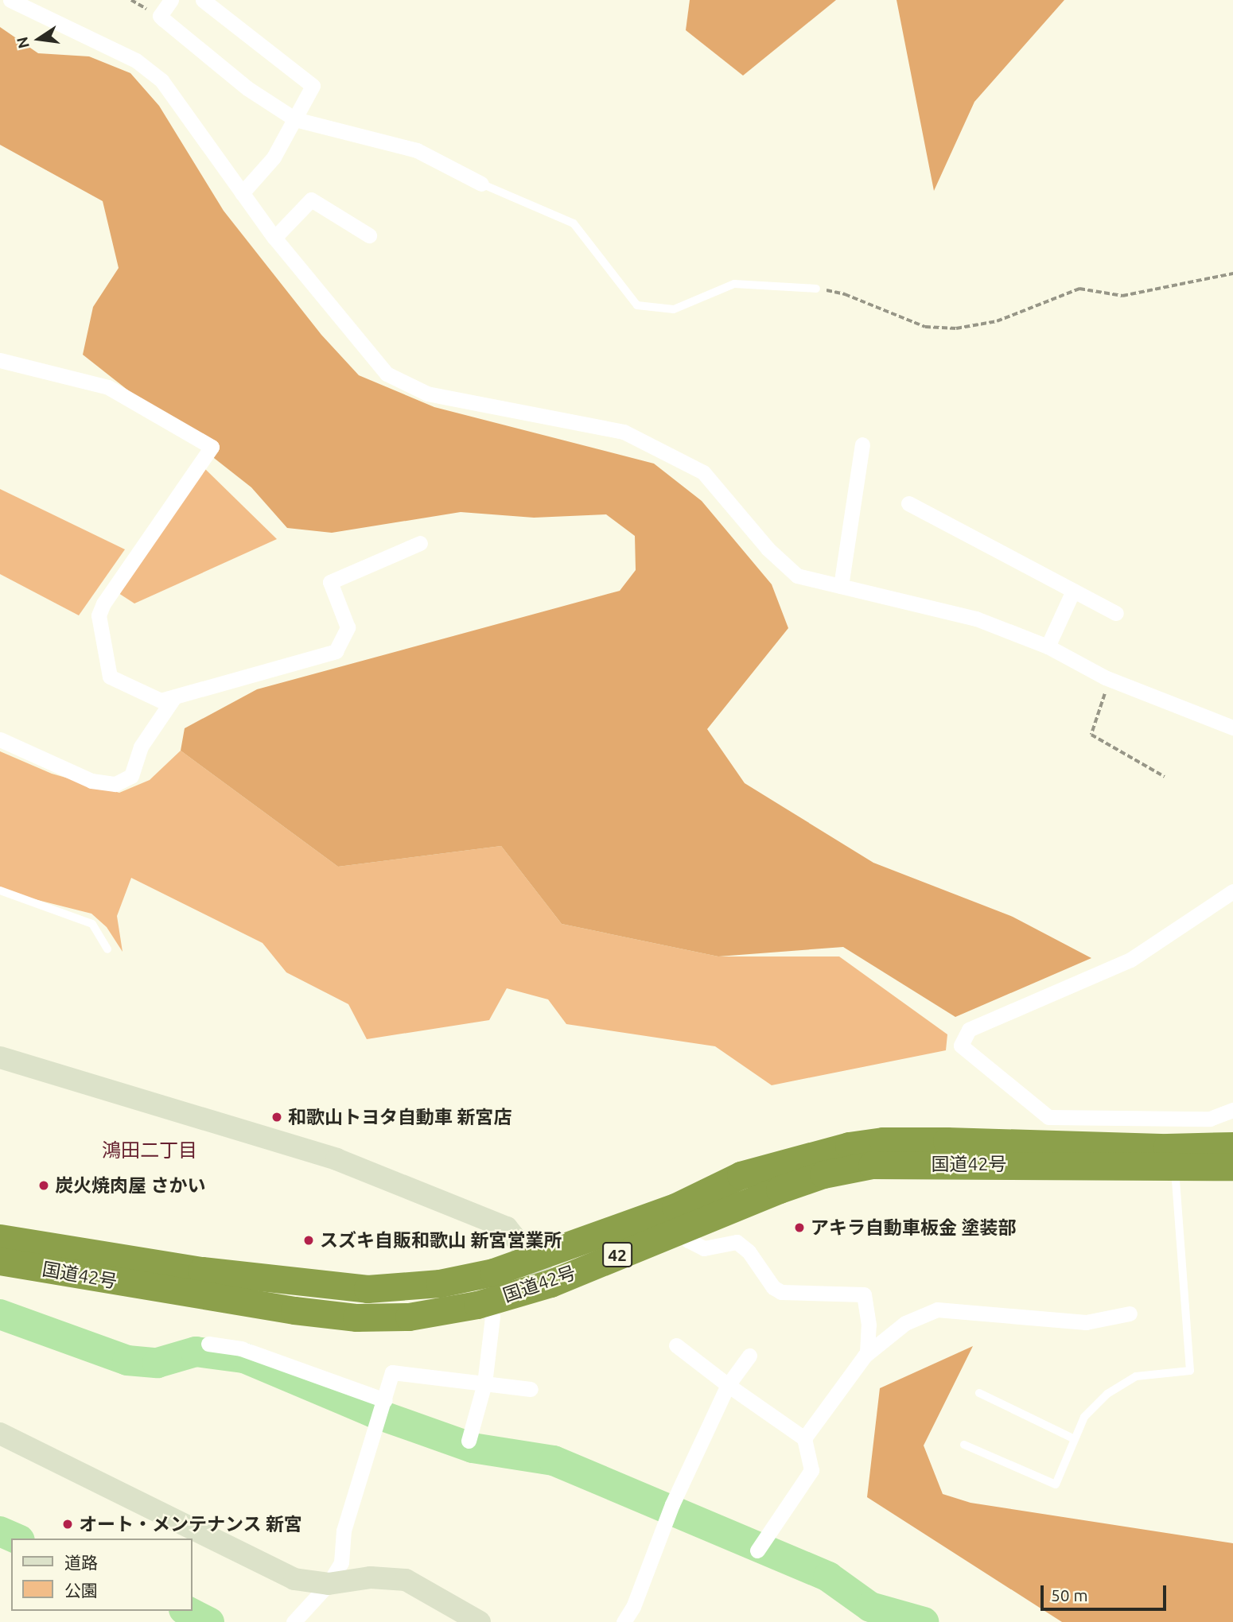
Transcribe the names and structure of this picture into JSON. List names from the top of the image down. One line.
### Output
{"streets":{"highway":["国道42号","42"]},"districts":["鴻田二丁目"],"places":["和歌山トヨタ自動車 新宮店","炭火焼肉屋 さかい","アキラ自動車板金 塗装部","スズキ自販和歌山 新宮営業所","オート・メンテナンス 新宮"],"legend":["道路","公園"],"scale_bar":"50 m","north":"left"}
